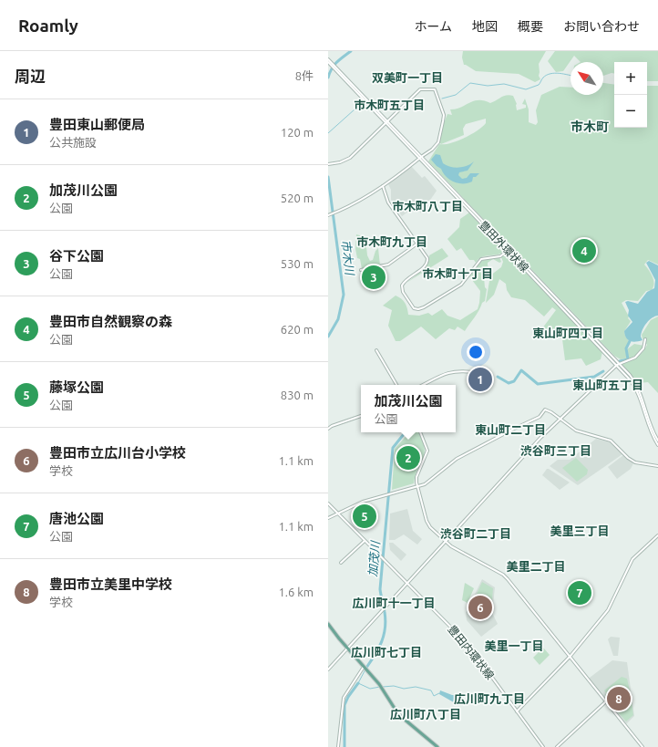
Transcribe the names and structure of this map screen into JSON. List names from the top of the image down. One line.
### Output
{"streets":{"street":["豊田外環状線","豊田内環状線"]},"districts":["双美町一丁目","市木町五丁目","市木町","市木町八丁目","市木町九丁目","市木町十丁目","東山町四丁目","東山町五丁目","東山町二丁目","渋谷町三丁目","美里三丁目","渋谷町二丁目","美里二丁目","広川町十一丁目","美里一丁目","広川町七丁目","広川町九丁目","広川町八丁目"],"water":["市木川","加茂川"],"north":"top left","page":{"header":"Roamly","nav":["ホーム","地図","概要","お問い合わせ"],"heading":["周辺","8件"],"map_buttons":["+","−"],"list":[{"mark":"1","name":"豊田東山郵便局","note":"公共施設","value":"120 m"},{"mark":"2","name":"加茂川公園","note":"公園","value":"520 m"},{"mark":"3","name":"谷下公園","note":"公園","value":"530 m"},{"mark":"4","name":"豊田市自然観察の森","note":"公園","value":"620 m"},{"mark":"5","name":"藤塚公園","note":"公園","value":"830 m"},{"mark":"6","name":"豊田市立広川台小学校","note":"学校","value":"1.1 km"},{"mark":"7","name":"唐池公園","note":"公園","value":"1.1 km"},{"mark":"8","name":"豊田市立美里中学校","note":"学校","value":"1.6 km"}],"pins":["4","3","1","2","5","7","6","8"],"popup":["加茂川公園","公園"]}}
